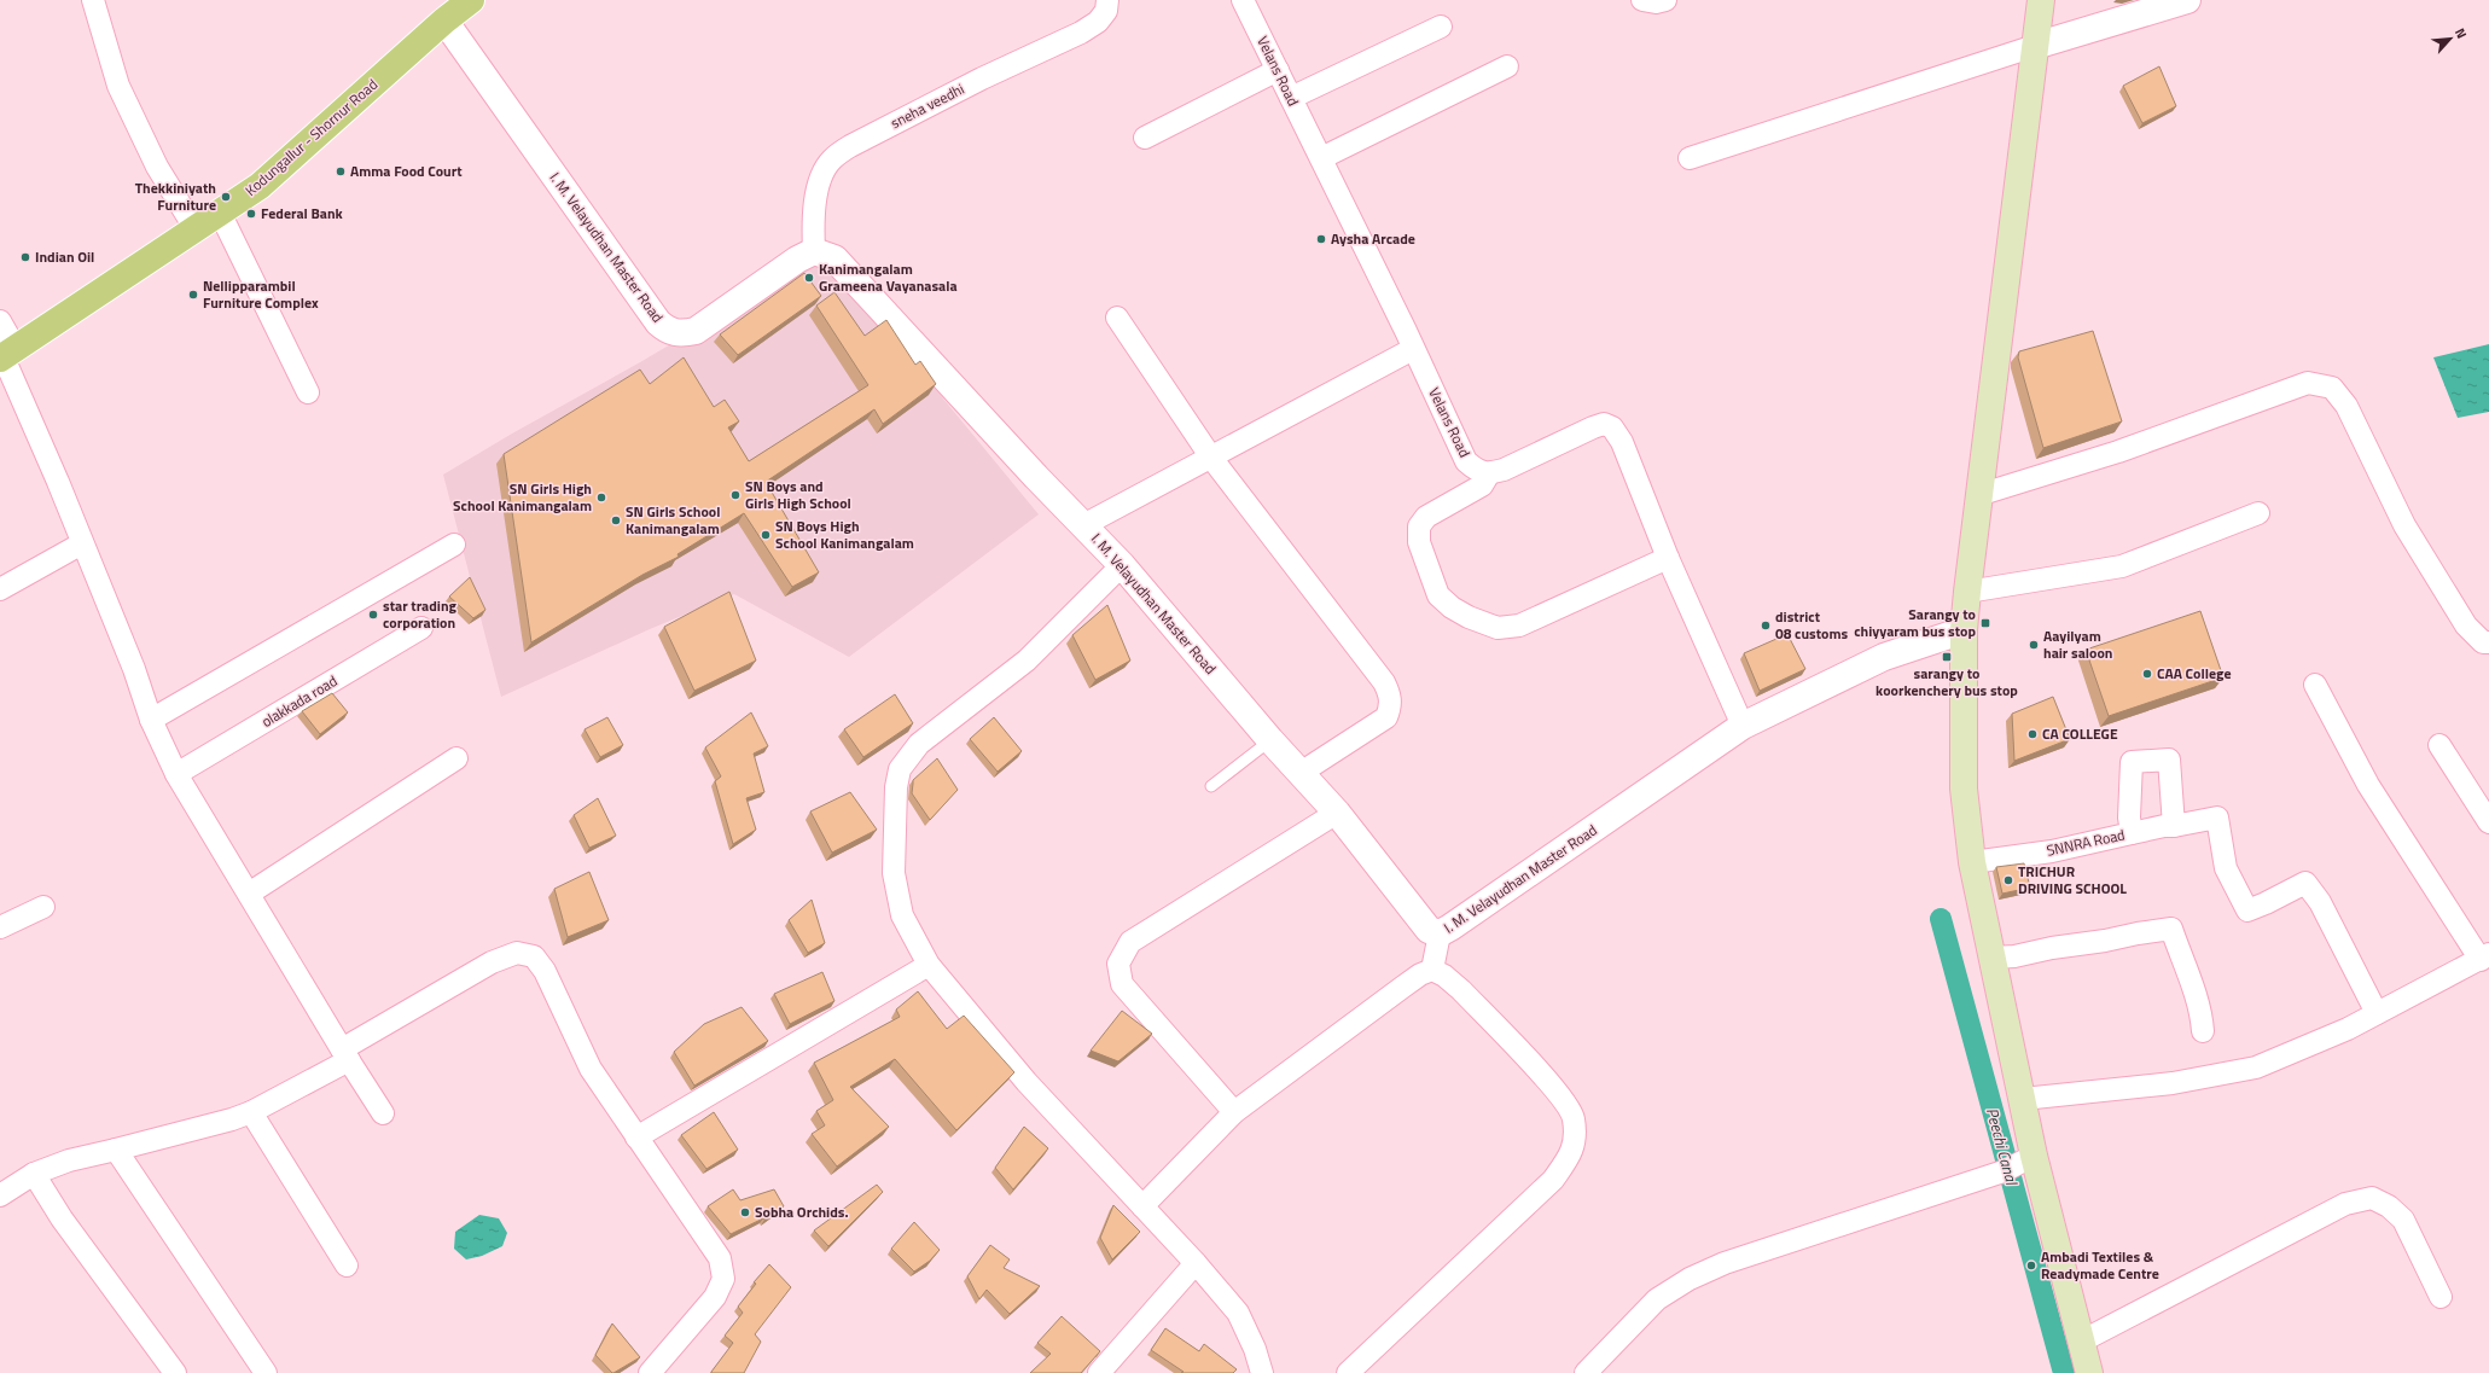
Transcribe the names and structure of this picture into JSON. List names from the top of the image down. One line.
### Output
{"streets":{"main road":["Kodungallur - Shornur Road"],"street":["Velans Road","sneha veedhi","I. M. Velayudhan Master Road","olakkada road","SNNRA Road"]},"crossings":[["sneha veedhi","I. M. Velayudhan Master Road"],["Kodungallur - Shornur Road","I. M. Velayudhan Master Road"]],"water":["Peechi Canal"],"places":{"other":["Amma Food Court","Thekkiniyath Furniture","Federal Bank","Aysha Arcade","Indian Oil","Kanimangalam Grameena Vayanasala","Nellipparambil Furniture Complex","SN Boys and Girls High School","SN Girls High School Kanimangalam","SN Girls School Kanimangalam","SN Boys High School Kanimangalam","star trading corporation","district 08 customs","Aayilyam hair saloon","CAA College","CA COLLEGE","TRICHUR DRIVING SCHOOL","Sobha Orchids.","Ambadi Textiles & Readymade Centre"],"transit":["Sarangy to chiyyaram bus stop","sarangy to koorkenchery bus stop"]},"north":"top right"}
